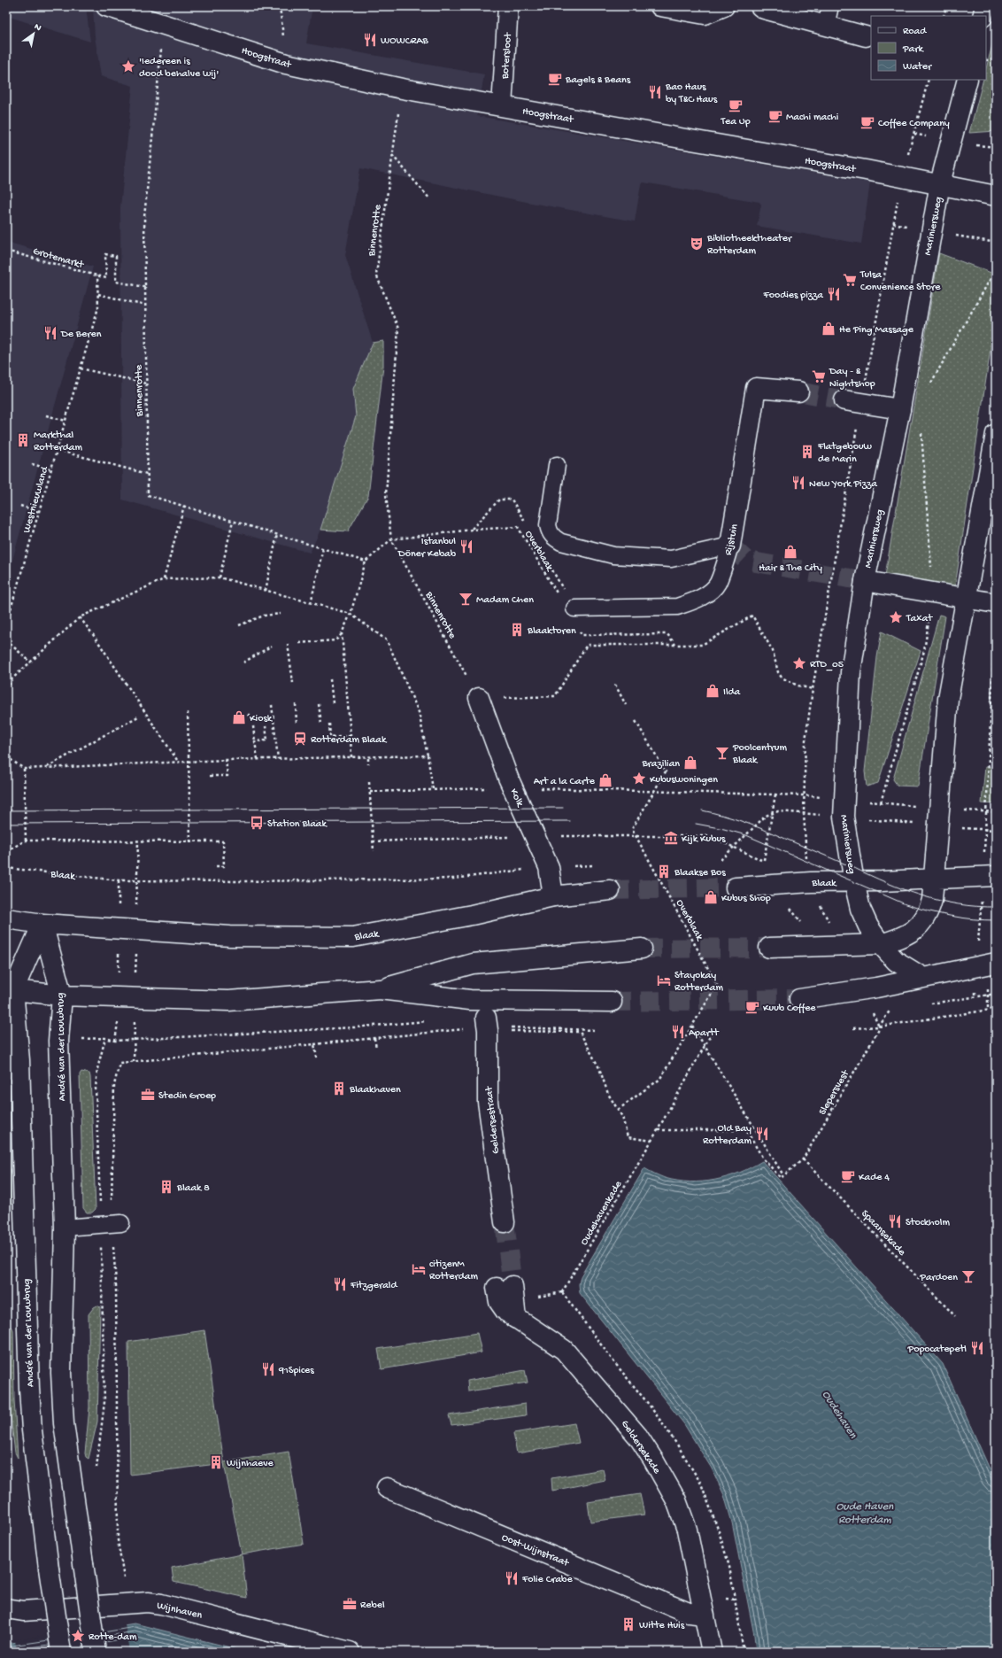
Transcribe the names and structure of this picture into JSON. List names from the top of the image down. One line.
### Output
{"streets":{"main road":["Botersloot","Hoogstraat","Mariniersweg","Rijstuin","Kolk","Blaak","André van der Louwbrug","Geldersestraat","Geldersekade","Oost-Wijnstraat","Wijnhaven"],"path":["Binnenrotte","Grotemarkt","Westnieuwland","Overblaak","Slepersvest","Oudehavenkade","Spaansekade"]},"crossings":[["Botersloot","Hoogstraat"],["Hoogstraat","Mariniersweg"],["Hoogstraat","Binnenrotte"],["Mariniersweg","Blaak"],["Binnenrotte","Grotemarkt"],["Binnenrotte","Overblaak"],["Binnenrotte","Kolk"],["Grotemarkt","Westnieuwland"],["Kolk","Blaak"],["Blaak","André van der Louwbrug"],["Slepersvest","Oudehavenkade"],["Slepersvest","Spaansekade"],["Geldersekade","Oost-Wijnstraat"]],"water":["Oudehaven","Oude Haven Rotterdam"],"places":{"restaurant":["WOWCRAB","Bao Haus by T&C Haus","Foodies pizza","De Beren","New York Pizza","Istanbul Döner Kebab","Apartt","Old Bay Rotterdam","Stockholm","Fitzgerald","Popocatepetl","91Spices","Folie Crabe"],"place":["'Iedereen is dood behalve wij'","Taxat","RTD_05","Kubuswoningen","Rotte-dam"],"cafe":["Bagels & Beans","Tea Up","Machi machi","Coffee Company","Kuub Coffee","Kade 4"],"theatre":["Bibliotheektheater Rotterdam"],"supermarket":["Tulsa Convenience Store","Day - & Nightshop"],"shop":["He Ping Massage","Hair & The City","Ilda","Kiosk","Brazilian","Art a la Carte","Kubus Shop"],"building":["Markthal Rotterdam","Flatgebouw de Marin","Blaaktoren","Blaakse Bos","Blaakhaven","Blaak 8","Wijnhaeve","Witte Huis"],"bar":["Madam Chen","Poolcentrum Blaak","Pardoen"],"station":["Rotterdam Blaak"],"bus stop":["Station Blaak"],"museum":["Kijk Kubus"],"hotel":["Stayokay Rotterdam","citizenM Rotterdam"],"office":["Stedin Groep","Rebel"]},"legend":["Road","Park","Water"],"north":"top right"}
